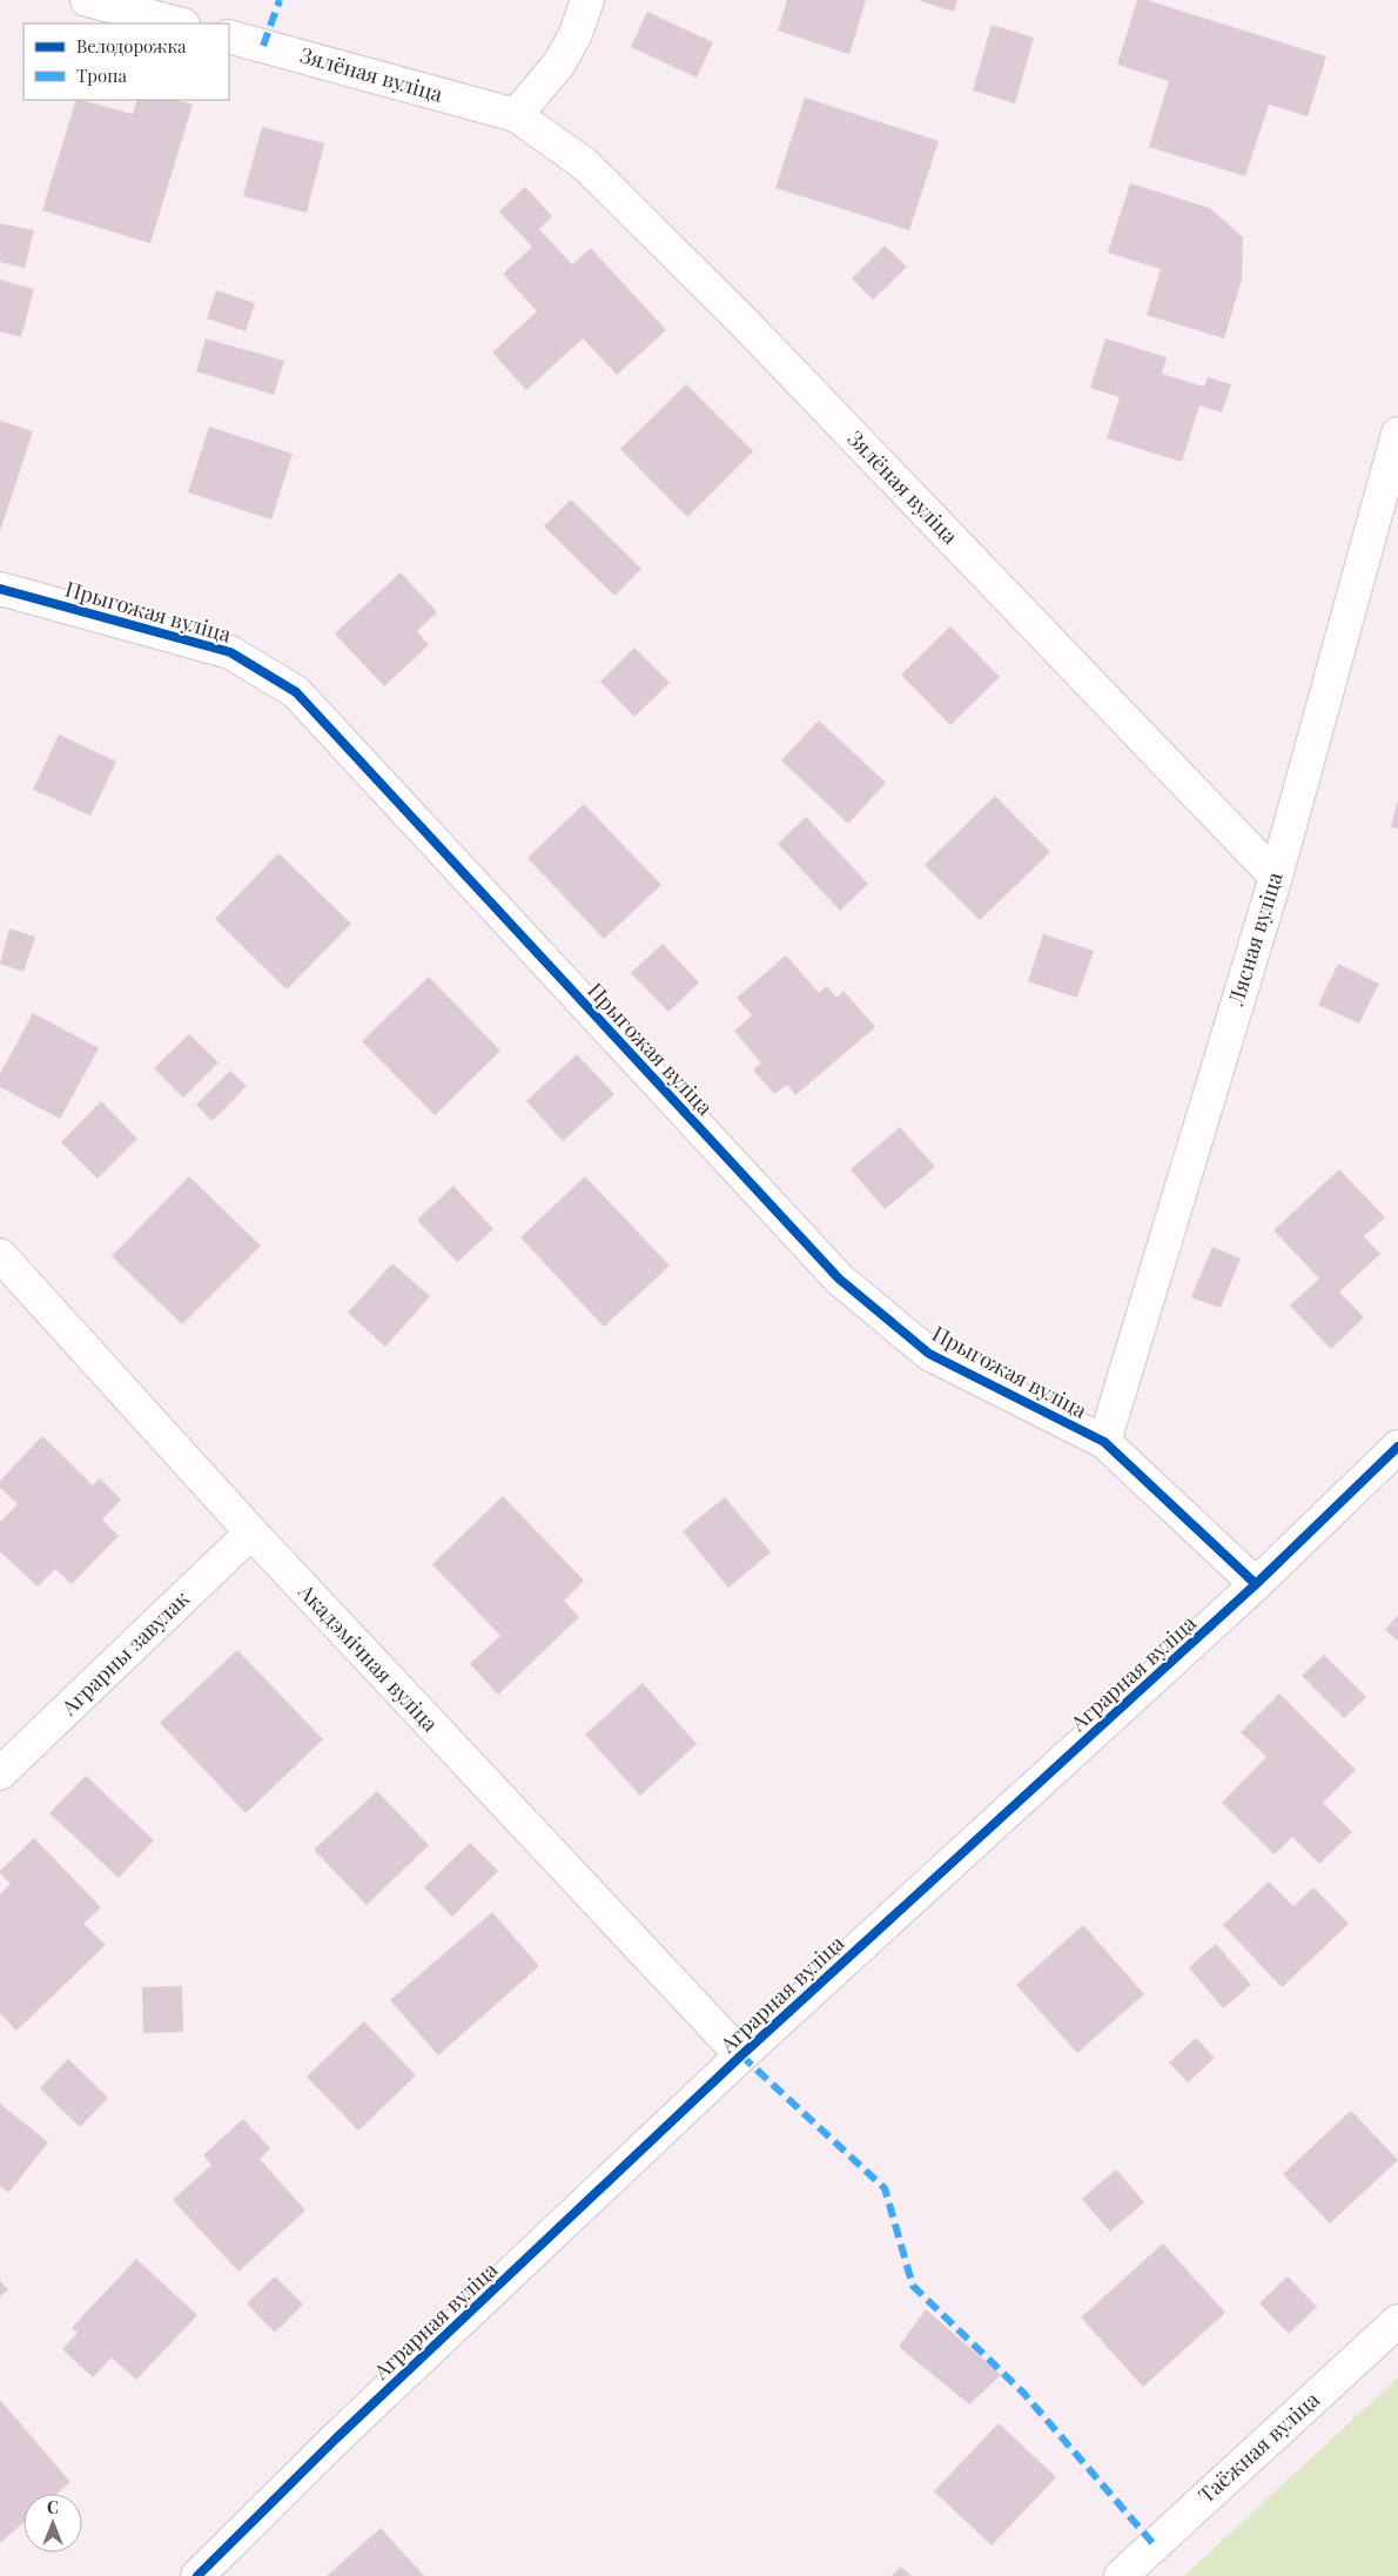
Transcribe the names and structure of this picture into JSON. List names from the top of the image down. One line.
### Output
{"streets":{"street":["Зялёная вуліца","Прыгожая вуліца","Лясная вуліца","Аграрны завулак","Акадэмічная вуліца","Аграрная вуліца","Таёжная вуліца"]},"crossings":[["Зялёная вуліца","Лясная вуліца"],["Прыгожая вуліца","Лясная вуліца"],["Прыгожая вуліца","Аграрная вуліца"],["Аграрны завулак","Акадэмічная вуліца"],["Акадэмічная вуліца","Аграрная вуліца"]],"legend":["Велодорожка","Тропа"],"north":"top"}
